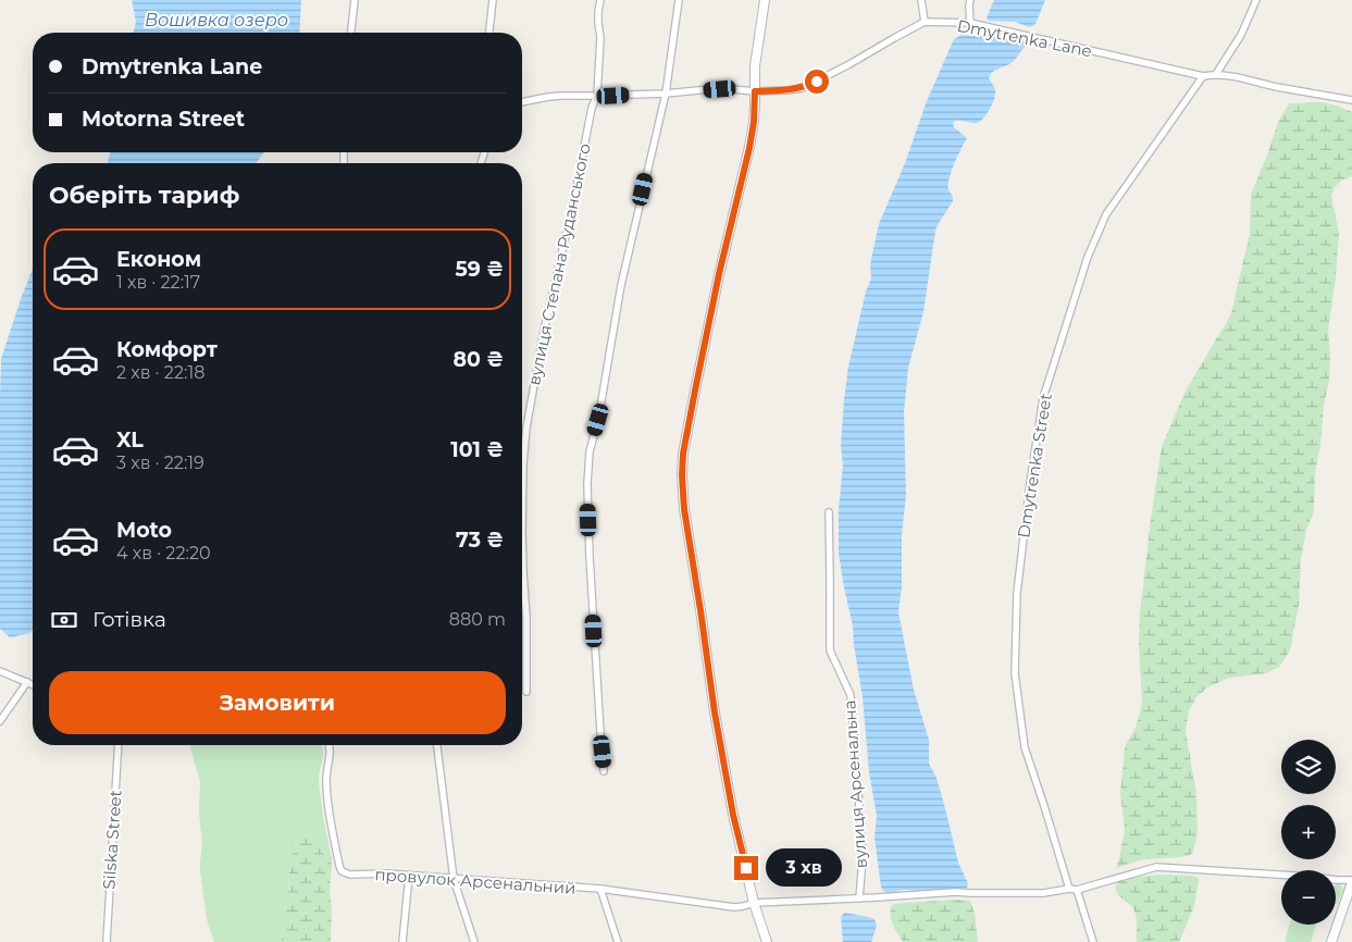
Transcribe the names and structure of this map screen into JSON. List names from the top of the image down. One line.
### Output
{"streets":{"street":["Dmytrenka Lane","вулиця Степана Руданського","Dmytrenka Street","вулиця Арсенальна","Silska Street","провулок Арсенальний"]},"crossings":[["Dmytrenka Lane","Dmytrenka Street"],["Dmytrenka Street","провулок Арсенальний"],["вулиця Арсенальна","провулок Арсенальний"]],"water":["Вошивка озеро"],"page":{"banner":["Dmytrenka Lane","Motorna Street"],"heading":"Оберіть тариф","list":[{"name":"Економ","note":"1 хв · 22:17","value":"59 ₴"},{"name":"Комфорт","note":"2 хв · 22:18","value":"80 ₴"},{"name":"XL","note":"3 хв · 22:19","value":"101 ₴"},{"name":"Moto","note":"4 хв · 22:20","value":"73 ₴"}],"pay":["Готівка","880 m"],"buttons":"Замовити","map_buttons":["+","−"],"bubble":"3 хв"}}
